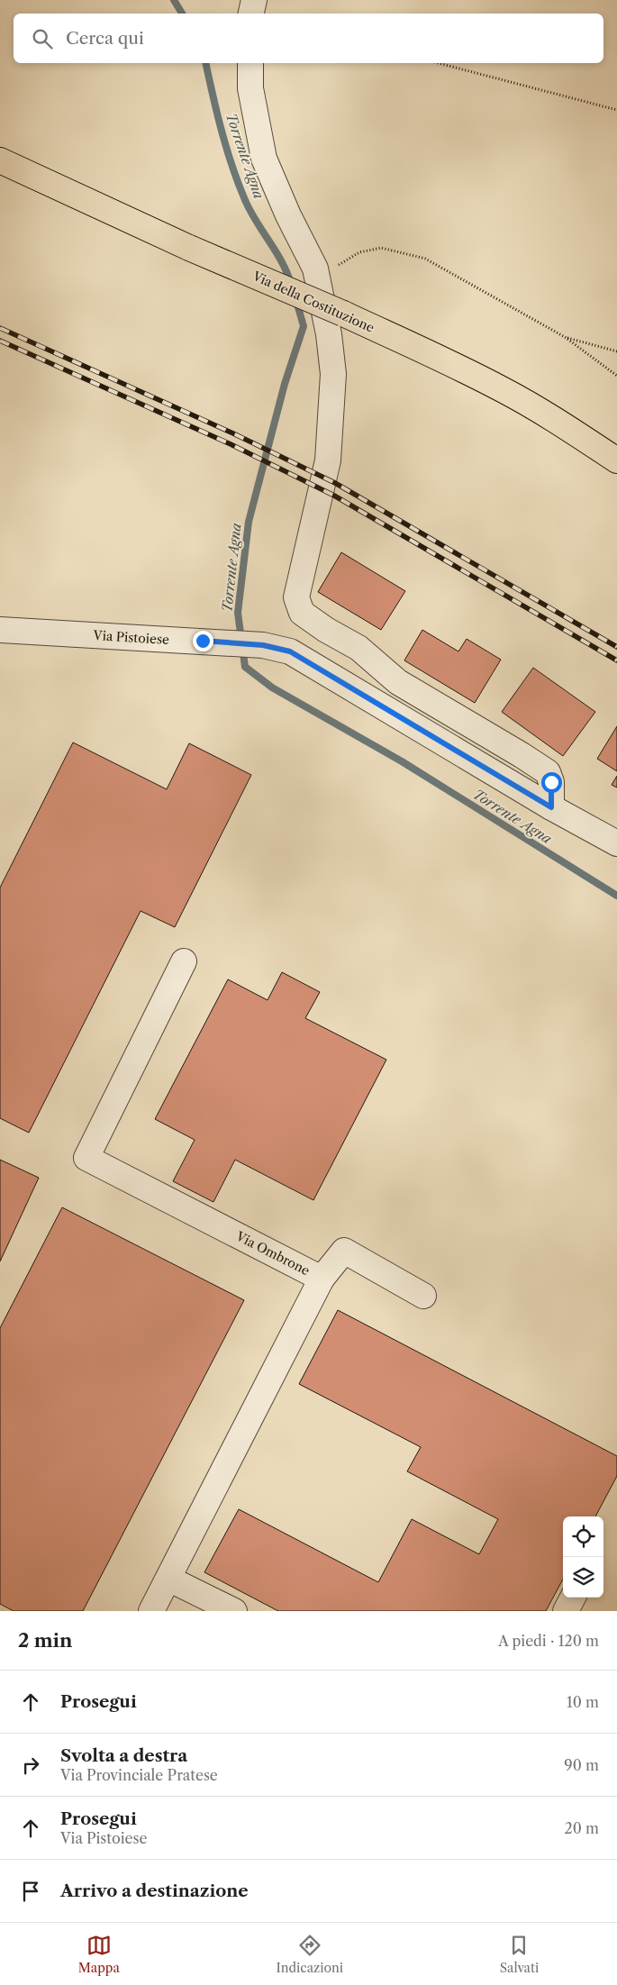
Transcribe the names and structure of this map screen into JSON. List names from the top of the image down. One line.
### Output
{"streets":{"main road":["Via della Costituzione"],"street":["Via Pistoiese","Via Ombrone"]},"water":["Torrente Agna"],"page":{"search":"Cerca qui","heading":["2 min","A piedi · 120 m"],"list":[["Prosegui","10 m"],["Svolta a destra","Via Provinciale Pratese","90 m"],["Prosegui","Via Pistoiese","20 m"],"Arrivo a destinazione"],"nav":["Mappa","Indicazioni","Salvati"]}}
